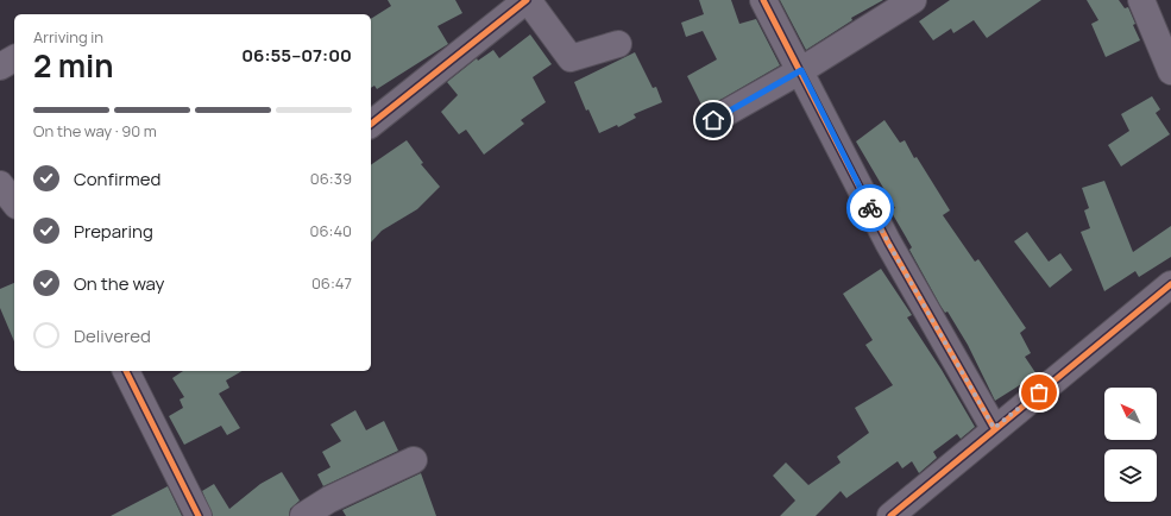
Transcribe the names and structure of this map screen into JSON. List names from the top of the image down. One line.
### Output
{"north":"top left","page":{"heading":["2 min","Arriving in","06:55–07:00"],"bar":"On the way · 90 m","list":[["Confirmed","06:39"],["Preparing","06:40"],["On the way","06:47"],"Delivered"]}}
